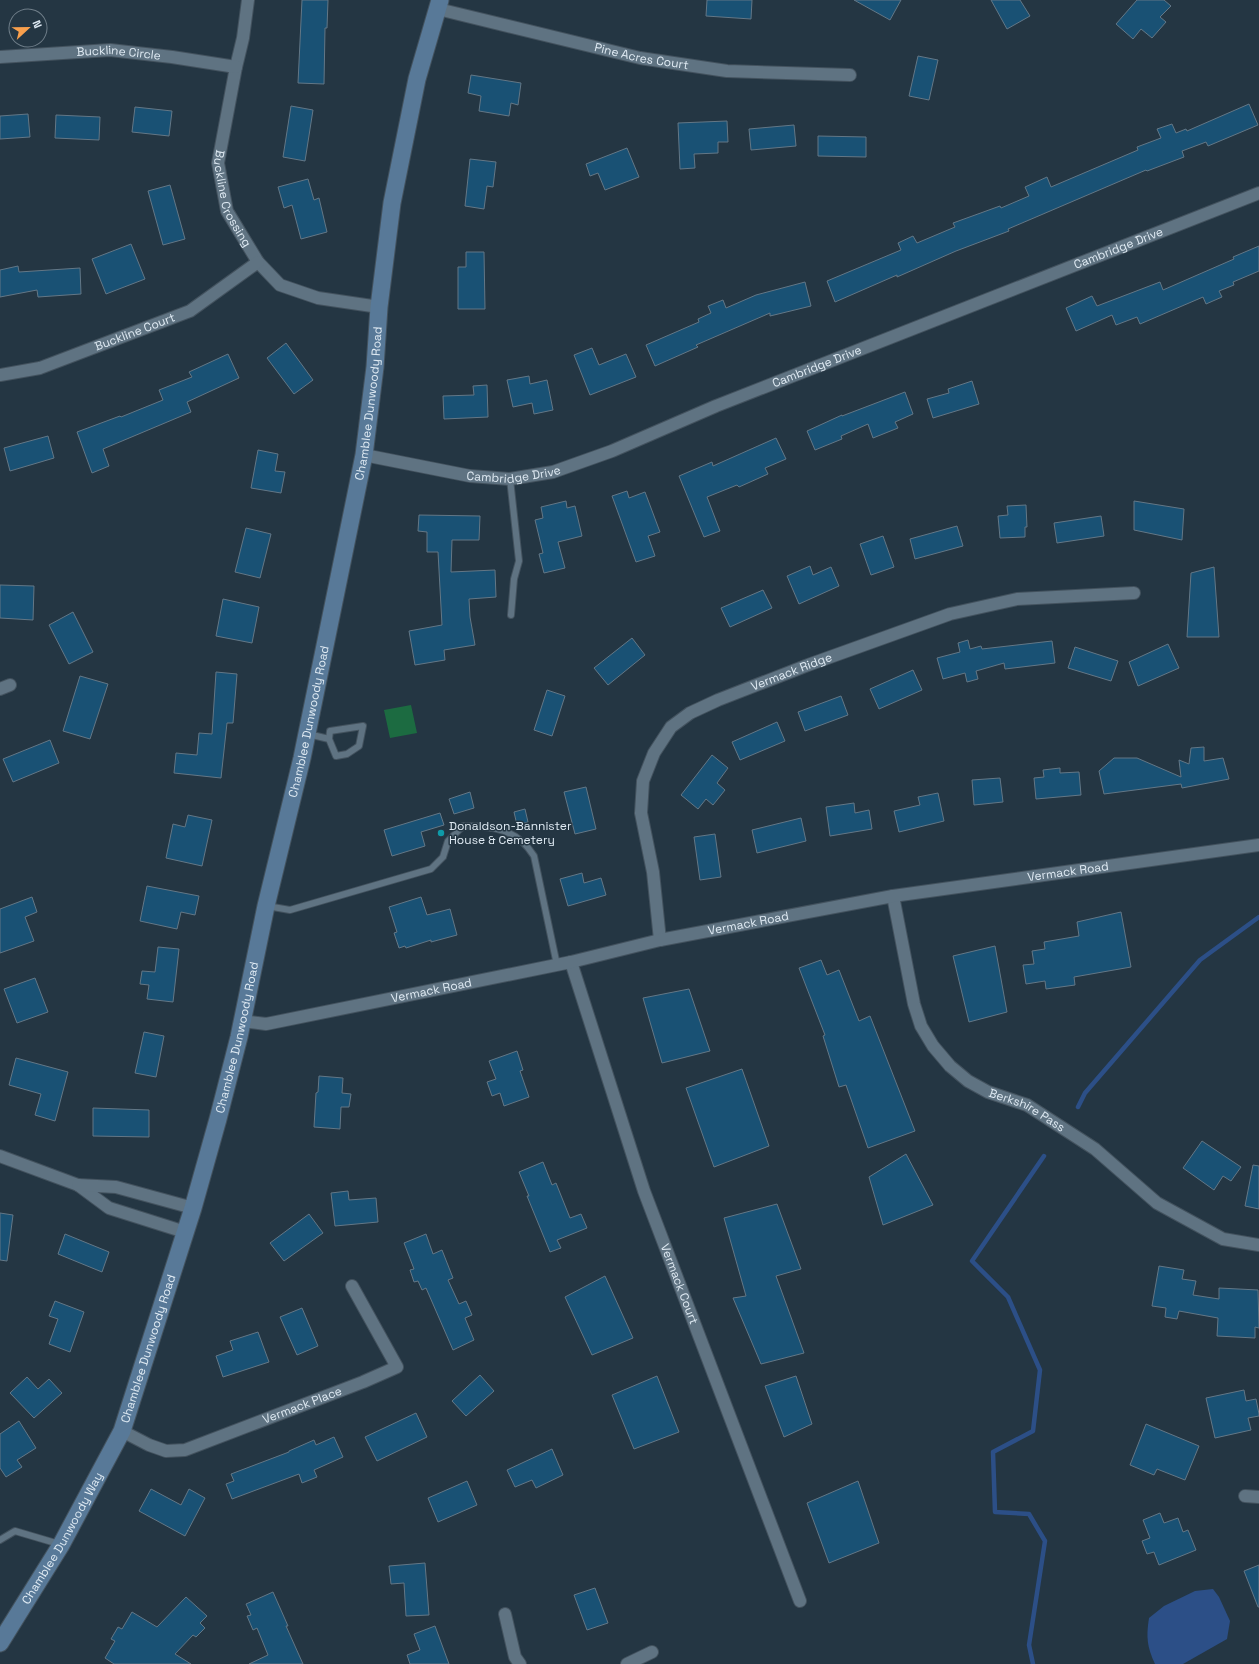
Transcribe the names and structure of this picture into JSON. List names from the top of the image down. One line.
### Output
{"streets":{"street":["Buckline Circle","Pine Acres Court","Buckline Crossing","Cambridge Drive","Buckline Court","Chamblee Dunwoody Road","Vermack Ridge","Vermack Road","Berkshire Pass","Vermack Court","Vermack Place","Chamblee Dunwoody Way"]},"crossings":[["Buckline Circle","Buckline Crossing"],["Pine Acres Court","Chamblee Dunwoody Road"],["Buckline Crossing","Buckline Court"],["Buckline Crossing","Chamblee Dunwoody Road"],["Cambridge Drive","Chamblee Dunwoody Road"],["Chamblee Dunwoody Road","Vermack Road"],["Chamblee Dunwoody Road","Vermack Place"],["Chamblee Dunwoody Road","Chamblee Dunwoody Way"],["Vermack Ridge","Vermack Road"],["Vermack Road","Berkshire Pass"],["Vermack Road","Vermack Court"],["Vermack Place","Chamblee Dunwoody Way"]],"places":["Donaldson-Bannister House & Cemetery"],"north":"right"}
